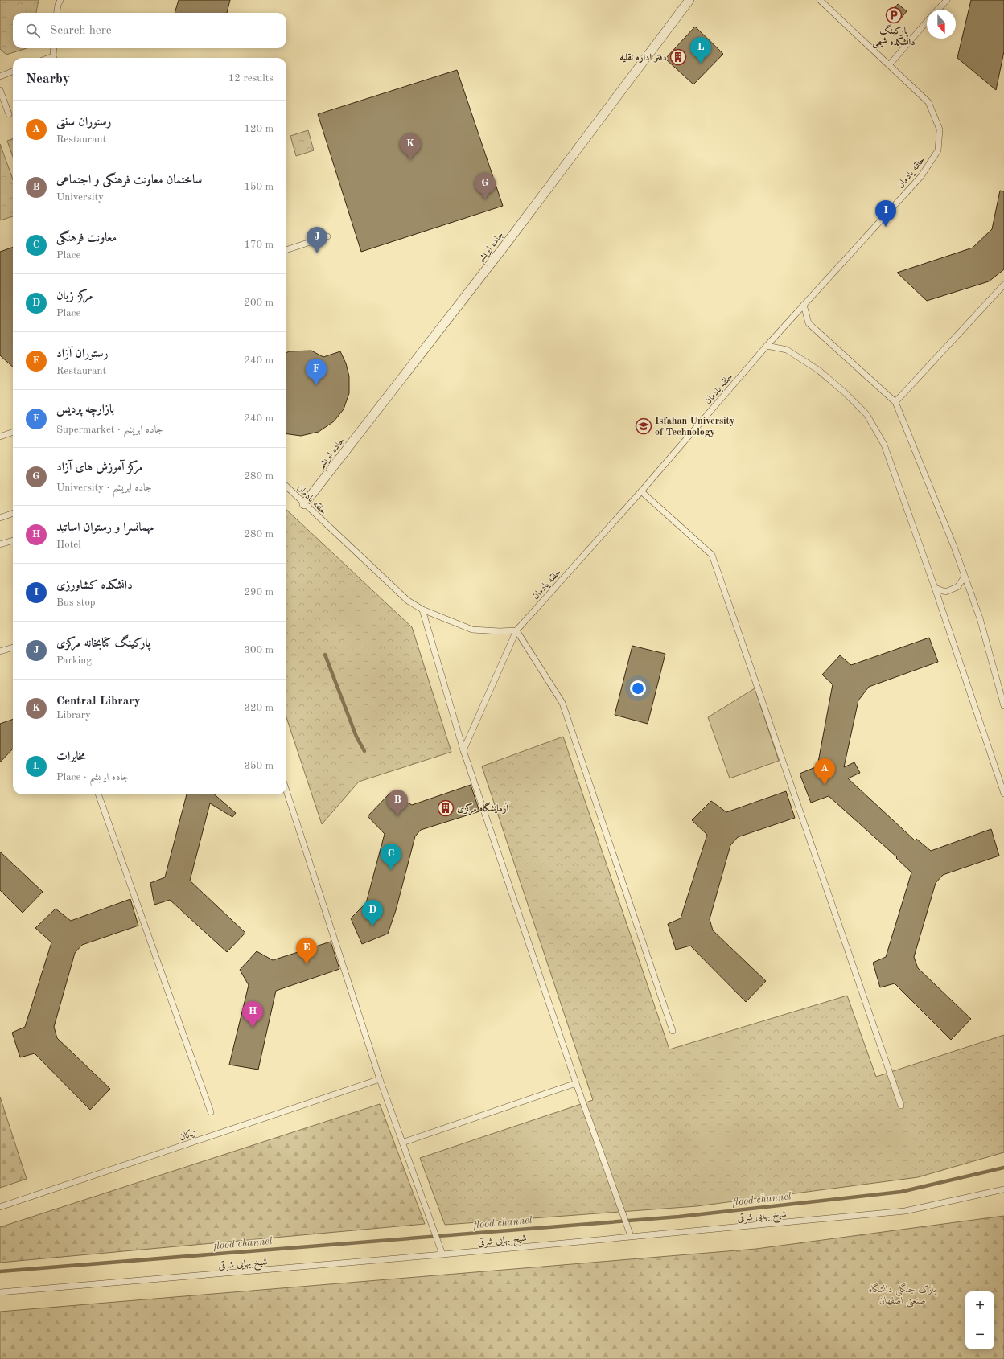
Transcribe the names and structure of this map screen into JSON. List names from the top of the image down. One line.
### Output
{"streets":{"street":["جاده ابریشم"],"lane":["حلقه یادمان","نیکان","شیخ بهایی شرقی"]},"crossings":[["حلقه یادمان","جاده ابریشم"]],"water":["flood channel"],"parks":["پارک جنگلی دانشگاه صنعتی اصفهان"],"places":{"parking":["پارکینگ دانشکده شیمی"],"building":["دفتر اداره نقلیه","آزمایشگاه مرکزی"],"school or university":["Isfahan University of Technology"]},"north":"bottom","page":{"search":"Search here","pins":["L","K","G","I","J","F","A","B","C","D","E","H"],"heading":["Nearby","12 results"],"list":[{"mark":"A","name":"رستوران سنتی","note":"Restaurant","value":"120 m"},{"mark":"B","name":"ساختمان معاونت فرهنگی و اجتماعی","note":"University","value":"150 m"},{"mark":"C","name":"معاونت فرهنگی","note":"Place","value":"170 m"},{"mark":"D","name":"مرکز زبان","note":"Place","value":"200 m"},{"mark":"E","name":"رستوران آزاد","note":"Restaurant","value":"240 m"},{"mark":"F","name":"بازارچه پردیس","note":"Supermarket · جاده ابریشم","value":"240 m"},{"mark":"G","name":"مرکز آموزش های آزاد","note":"University · جاده ابریشم","value":"280 m"},{"mark":"H","name":"مهمانسرا و رستوان اساتید","note":"Hotel","value":"280 m"},{"mark":"I","name":"دانشکده کشاورزی","note":"Bus stop","value":"290 m"},{"mark":"J","name":"پارکینگ کتابخانه مرکزی","note":"Parking","value":"300 m"},{"mark":"K","name":"Central Library","note":"Library","value":"320 m"},{"mark":"L","name":"مخابرات","note":"Place · جاده ابریشم","value":"350 m"}],"map_buttons":["+","−"]}}
